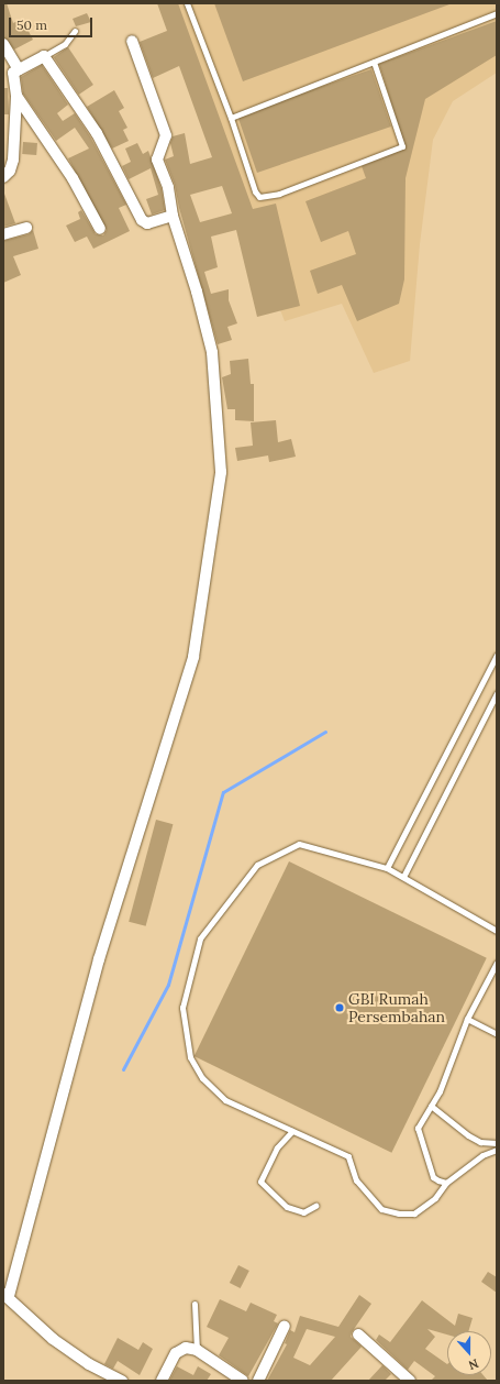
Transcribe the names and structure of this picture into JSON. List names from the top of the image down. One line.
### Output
{"places":["GBI Rumah Persembahan"],"scale_bar":"50 m","north":"bottom"}
